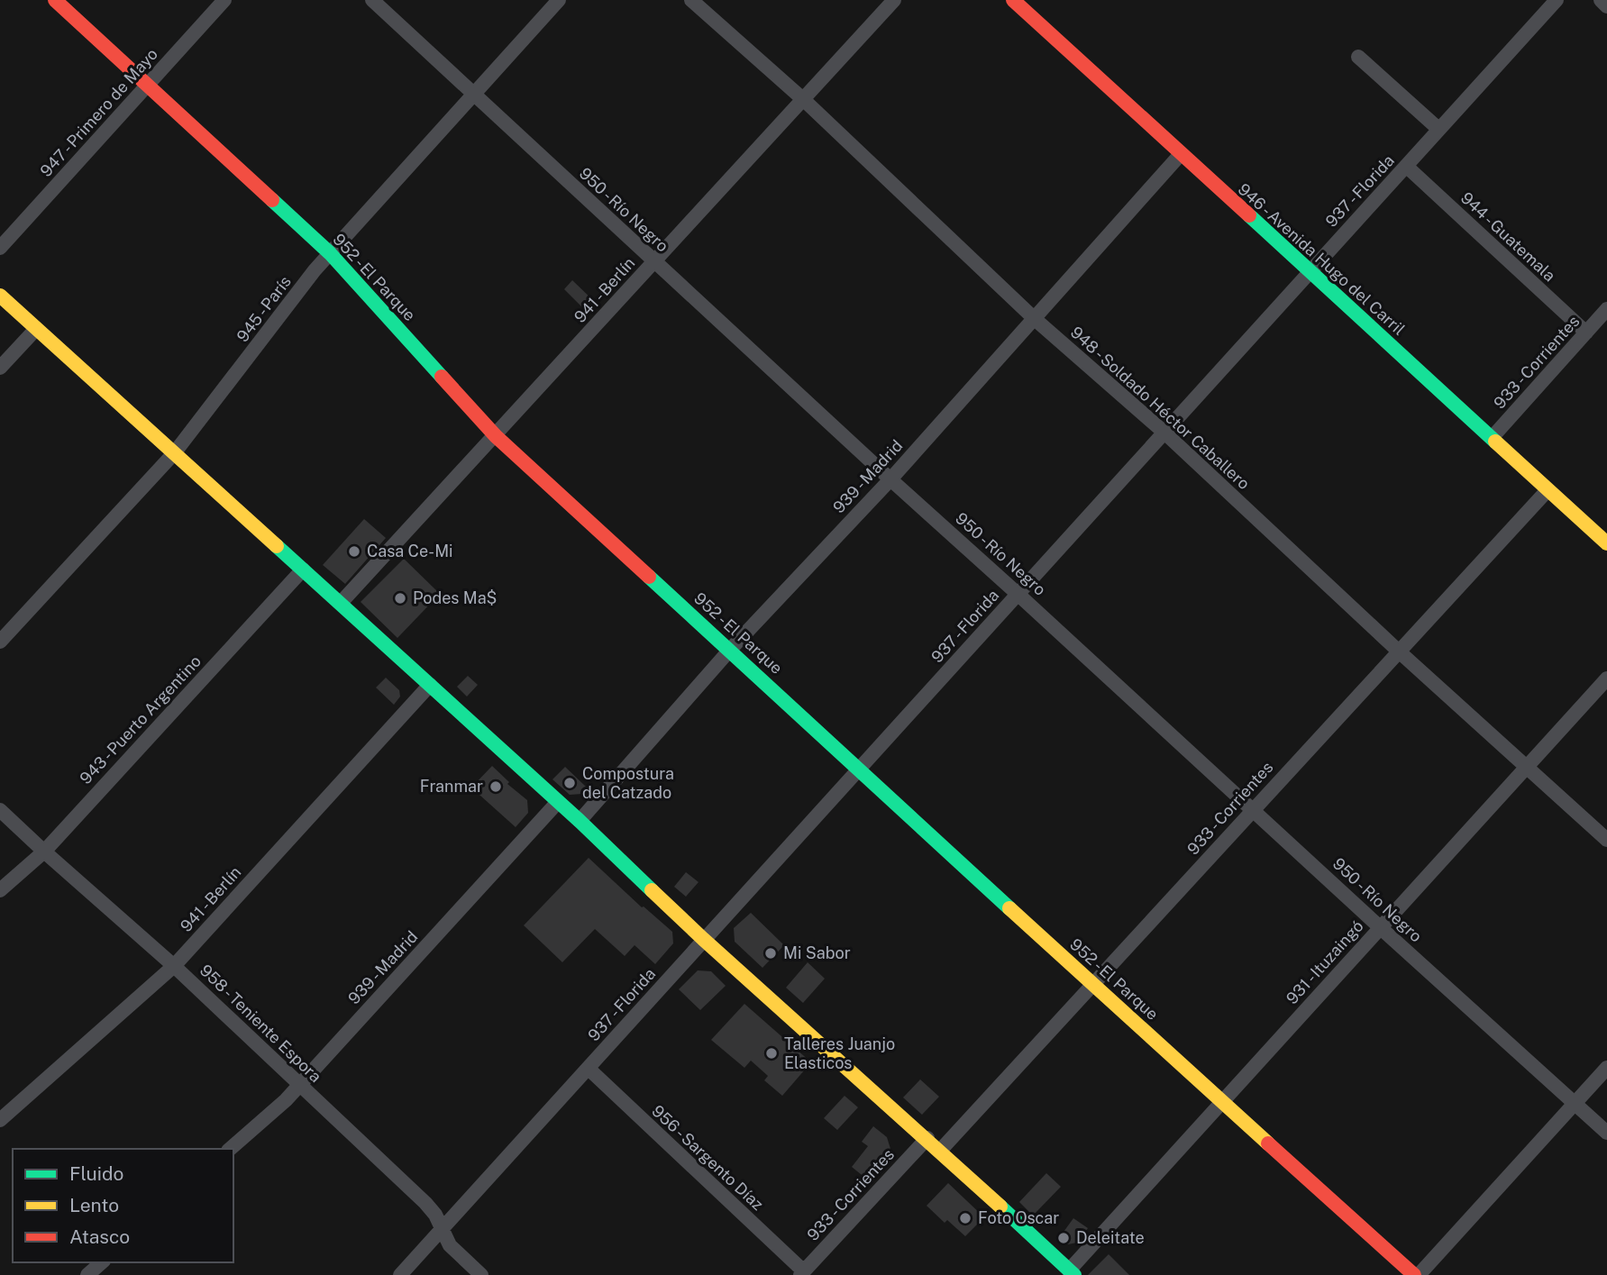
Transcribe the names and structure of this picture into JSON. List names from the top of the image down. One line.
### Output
{"streets":{"main road":["946 - Avenida Hugo del Carril","952 - El Parque"],"street":["947 - Primero de Mayo","937 - Florida","950 - Río Negro","944 - Guatemala","941 - Berlín","945 - París","933 - Corrientes","948 - Soldado Héctor Caballero","939 - Madrid","943 - Puerto Argentino","931 - Ituzaingó","958 - Teniente Espora","956 - Sargento Díaz"]},"crossings":[["947 - Primero de Mayo","952 - El Parque"],["937 - Florida","950 - Río Negro"],["937 - Florida","944 - Guatemala"],["937 - Florida","946 - Avenida Hugo del Carril"],["937 - Florida","952 - El Parque"],["937 - Florida","948 - Soldado Héctor Caballero"],["937 - Florida","958 - Teniente Espora"],["937 - Florida","956 - Sargento Díaz"],["950 - Río Negro","941 - Berlín"],["950 - Río Negro","945 - París"],["950 - Río Negro","933 - Corrientes"],["950 - Río Negro","939 - Madrid"],["950 - Río Negro","931 - Ituzaingó"],["944 - Guatemala","933 - Corrientes"],["946 - Avenida Hugo del Carril","933 - Corrientes"],["946 - Avenida Hugo del Carril","939 - Madrid"],["952 - El Parque","941 - Berlín"],["952 - El Parque","945 - París"],["952 - El Parque","933 - Corrientes"],["952 - El Parque","939 - Madrid"],["952 - El Parque","931 - Ituzaingó"],["941 - Berlín","948 - Soldado Héctor Caballero"],["941 - Berlín","958 - Teniente Espora"],["933 - Corrientes","948 - Soldado Héctor Caballero"],["933 - Corrientes","956 - Sargento Díaz"],["948 - Soldado Héctor Caballero","939 - Madrid"],["948 - Soldado Héctor Caballero","931 - Ituzaingó"],["939 - Madrid","958 - Teniente Espora"],["943 - Puerto Argentino","958 - Teniente Espora"]],"places":["Casa Ce-Mi","Podes Ma$","Compostura del Catzado","Franmar","Mi Sabor","Talleres Juanjo Elasticos","Foto Oscar","Deleitate"],"legend":["Fluido","Lento","Atasco"]}
